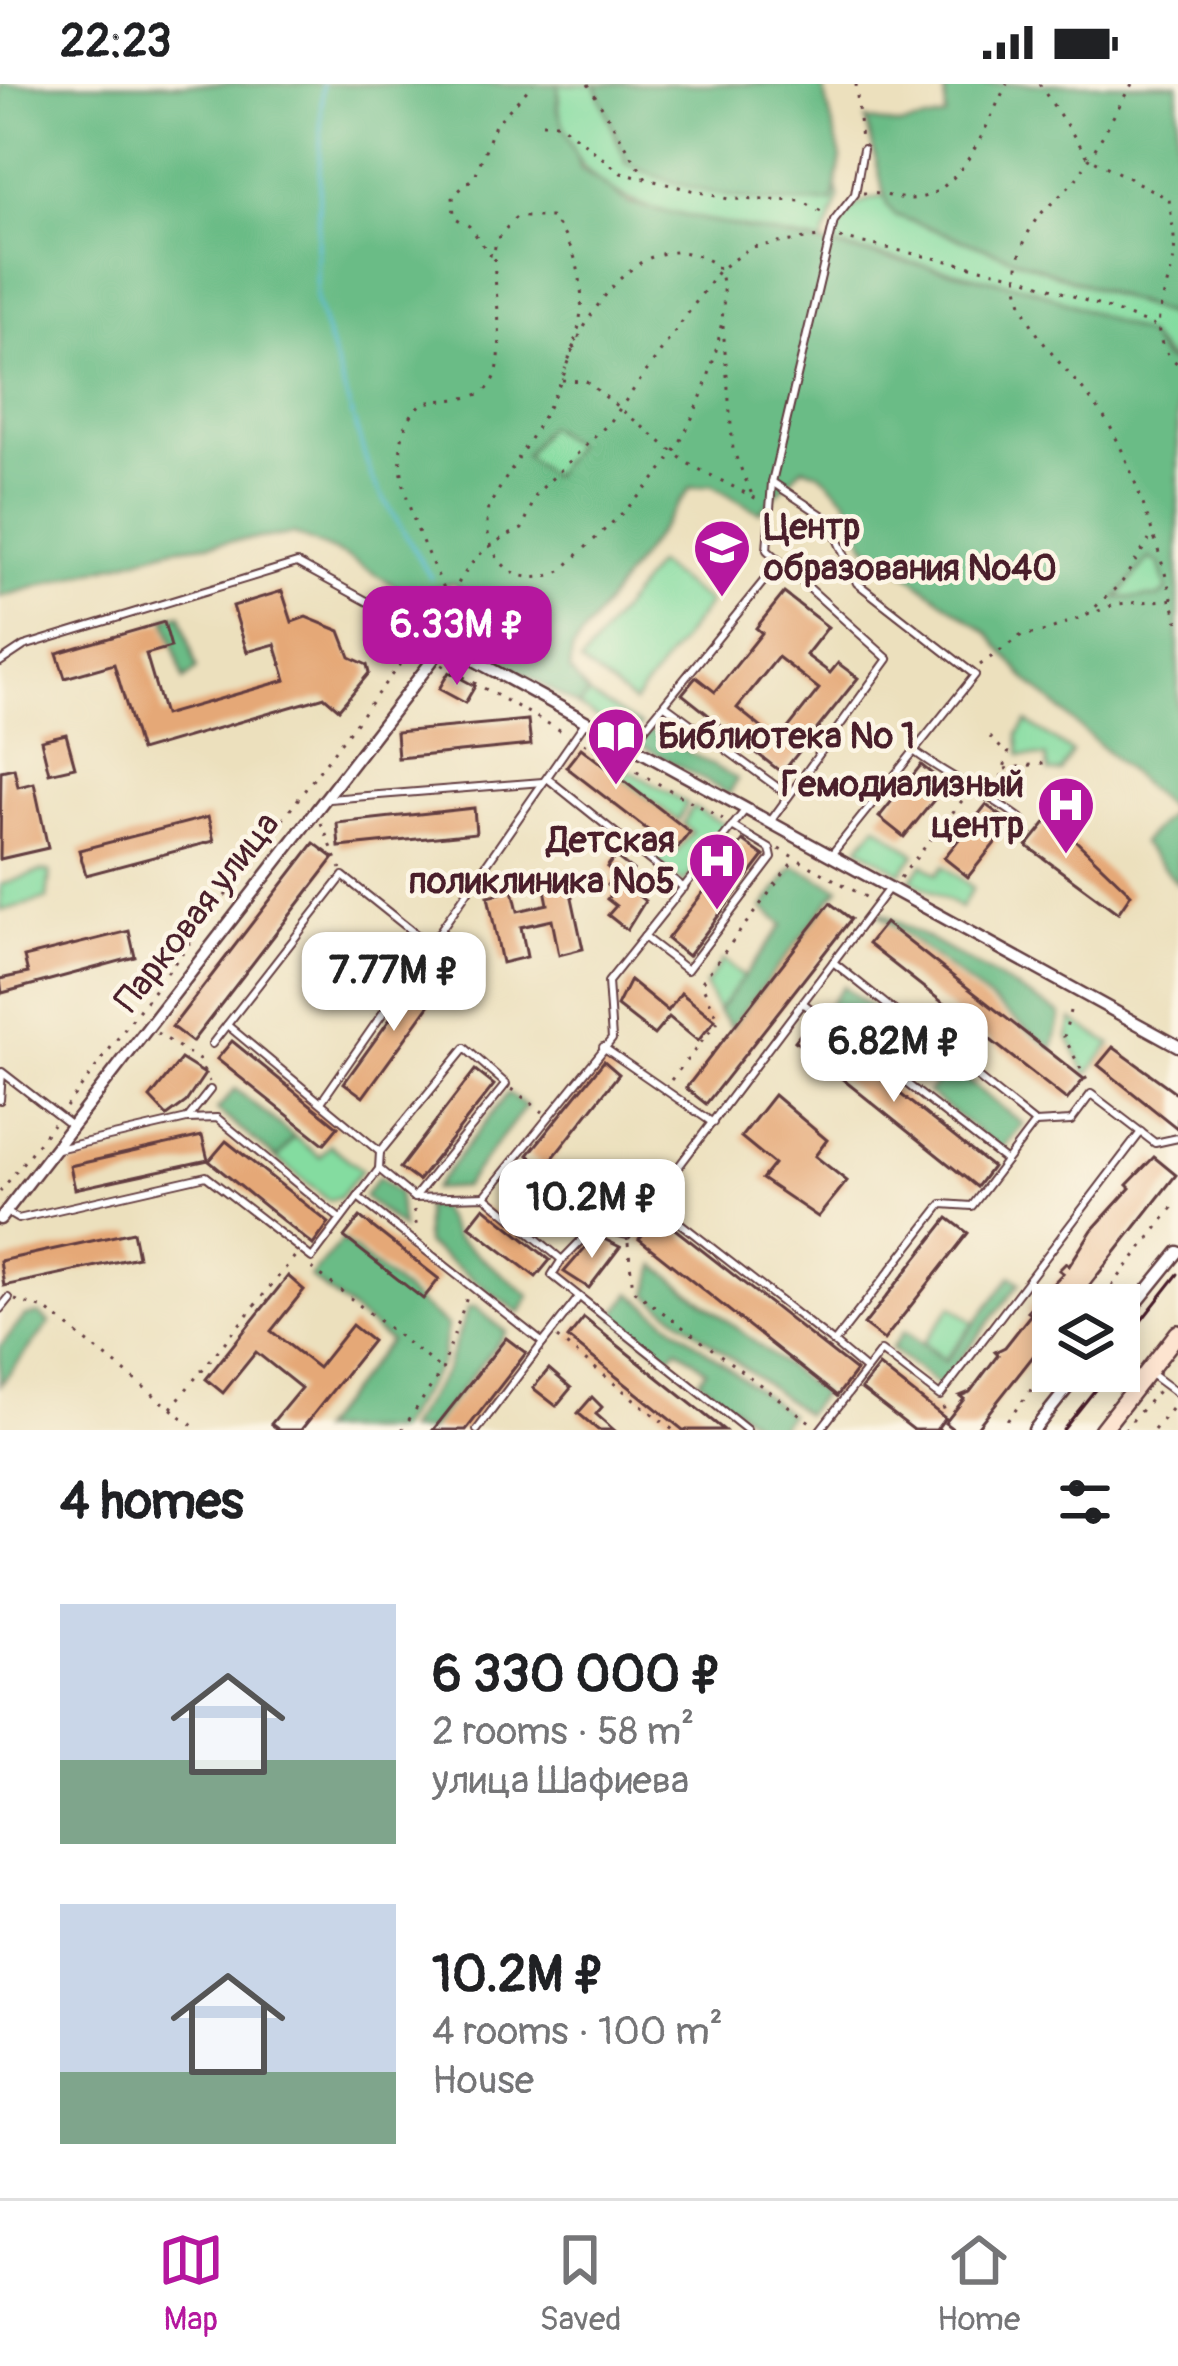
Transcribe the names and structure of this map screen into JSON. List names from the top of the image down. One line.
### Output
{"streets":{"street":["Парковая улица"]},"places":{"school or university":["Центр образования №40"],"library":["Библиотека № 1"],"hospital":["Гемодиализный центр","Детская поликлиника №5"]},"page":{"status":"22:23","price":["6.33M ₽","7.77M ₽","6.82M ₽","10.2M ₽"],"heading":"4 homes","list":[{"name":"6 330 000 ₽","note":"2 rooms · 58 m² · улица Шафиева"},{"name":"10.2M ₽","note":"4 rooms · 100 m² · House"}],"tabs":["Map","Saved","Home"]}}
